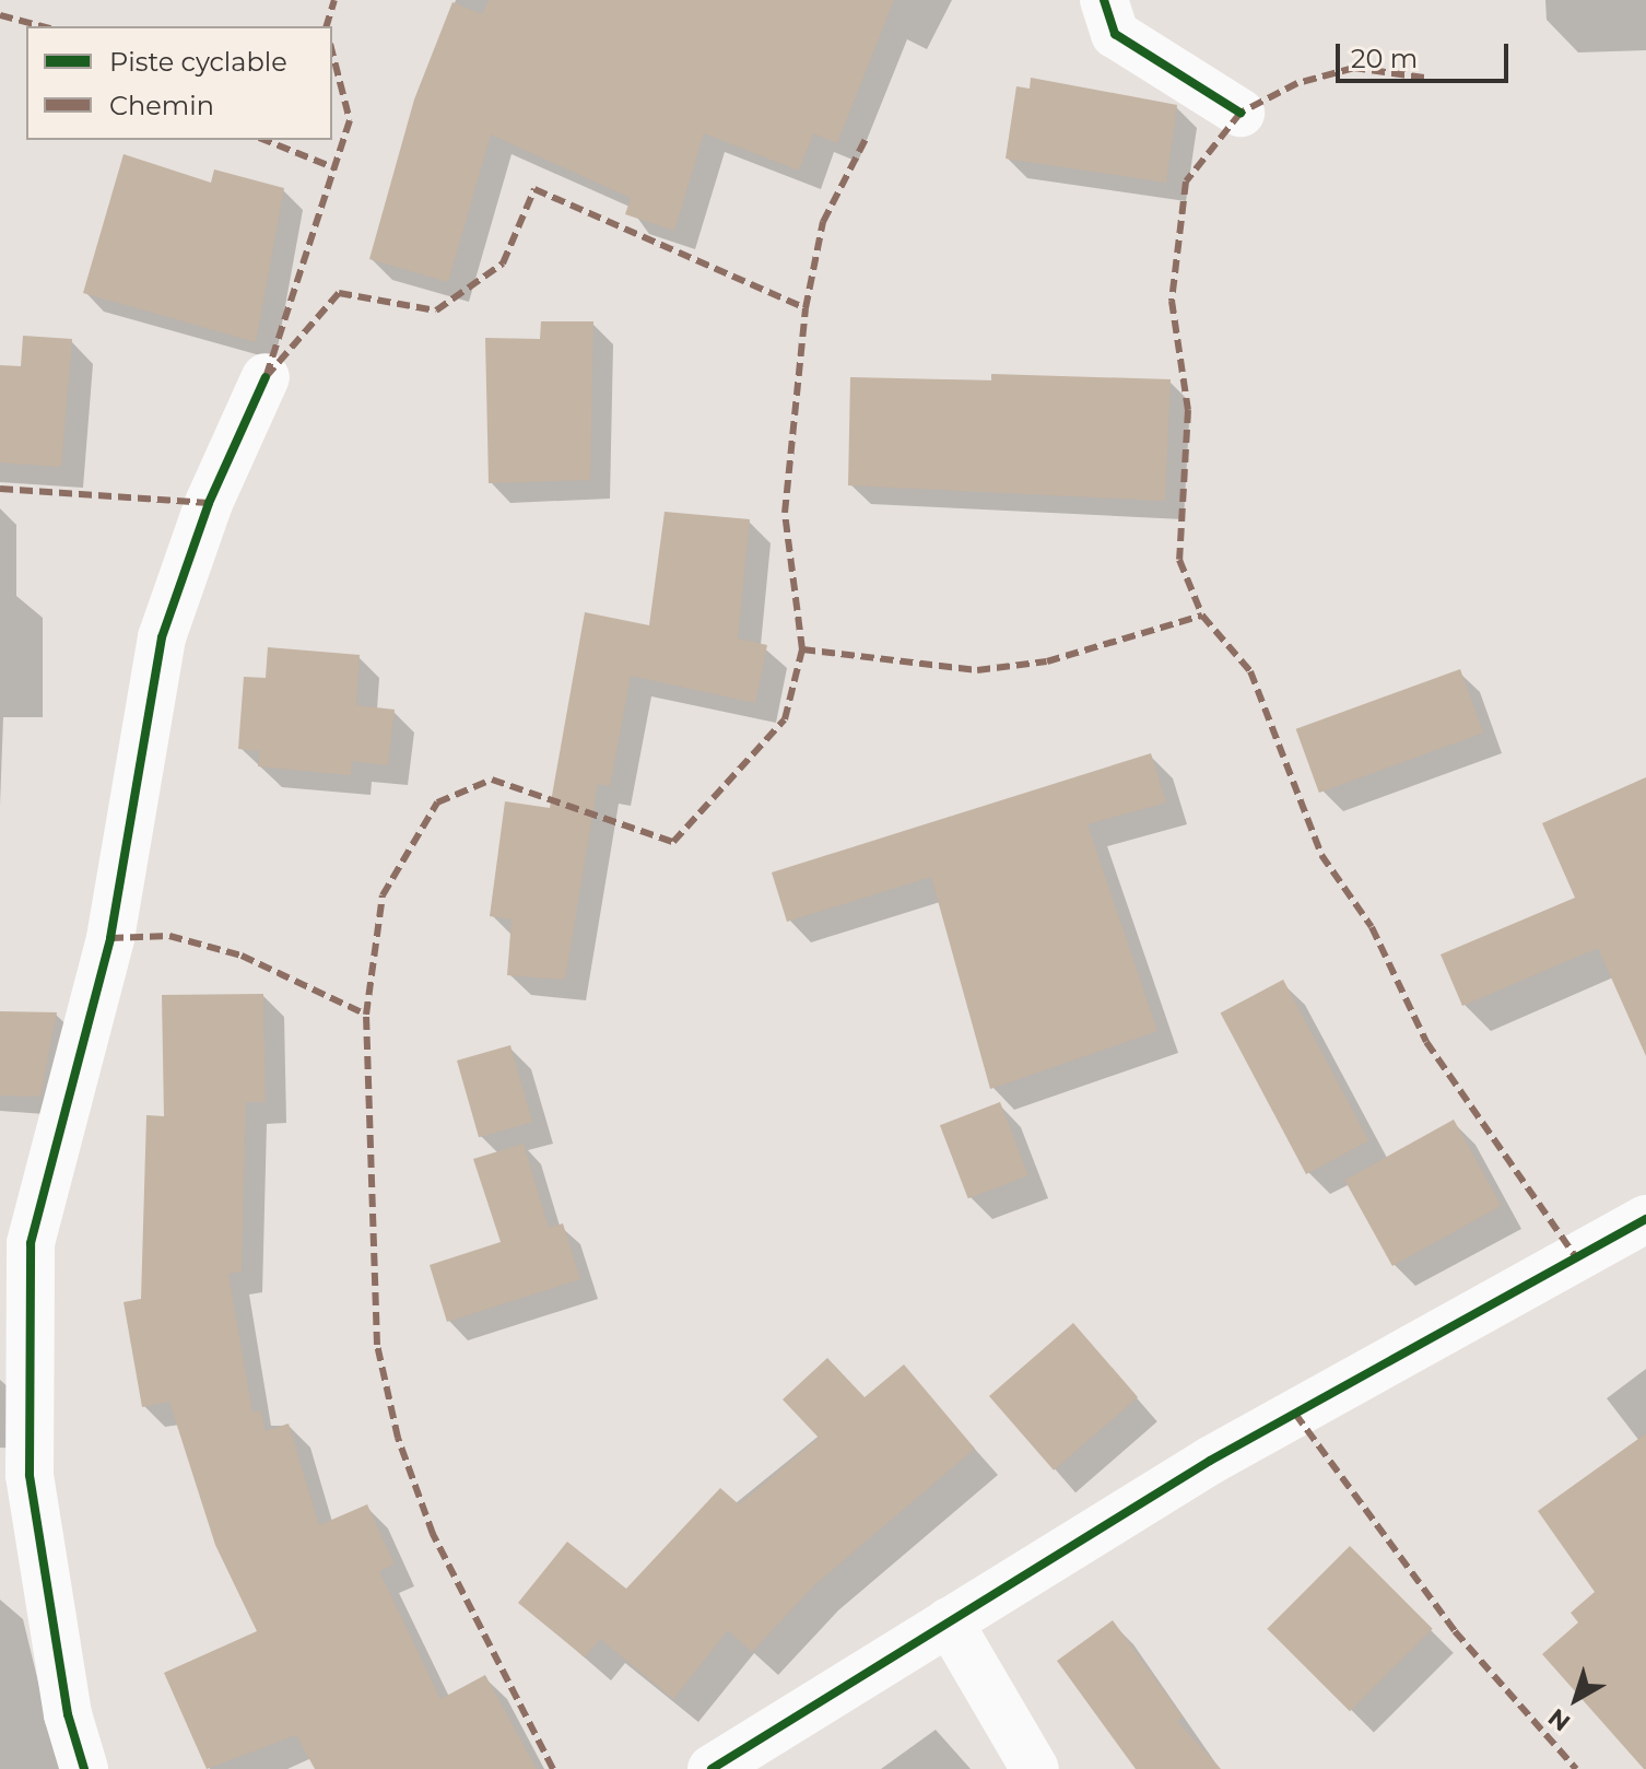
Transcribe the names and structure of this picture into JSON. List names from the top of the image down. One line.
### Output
{"legend":["Piste cyclable","Chemin"],"scale_bar":"20 m","north":"bottom left"}
